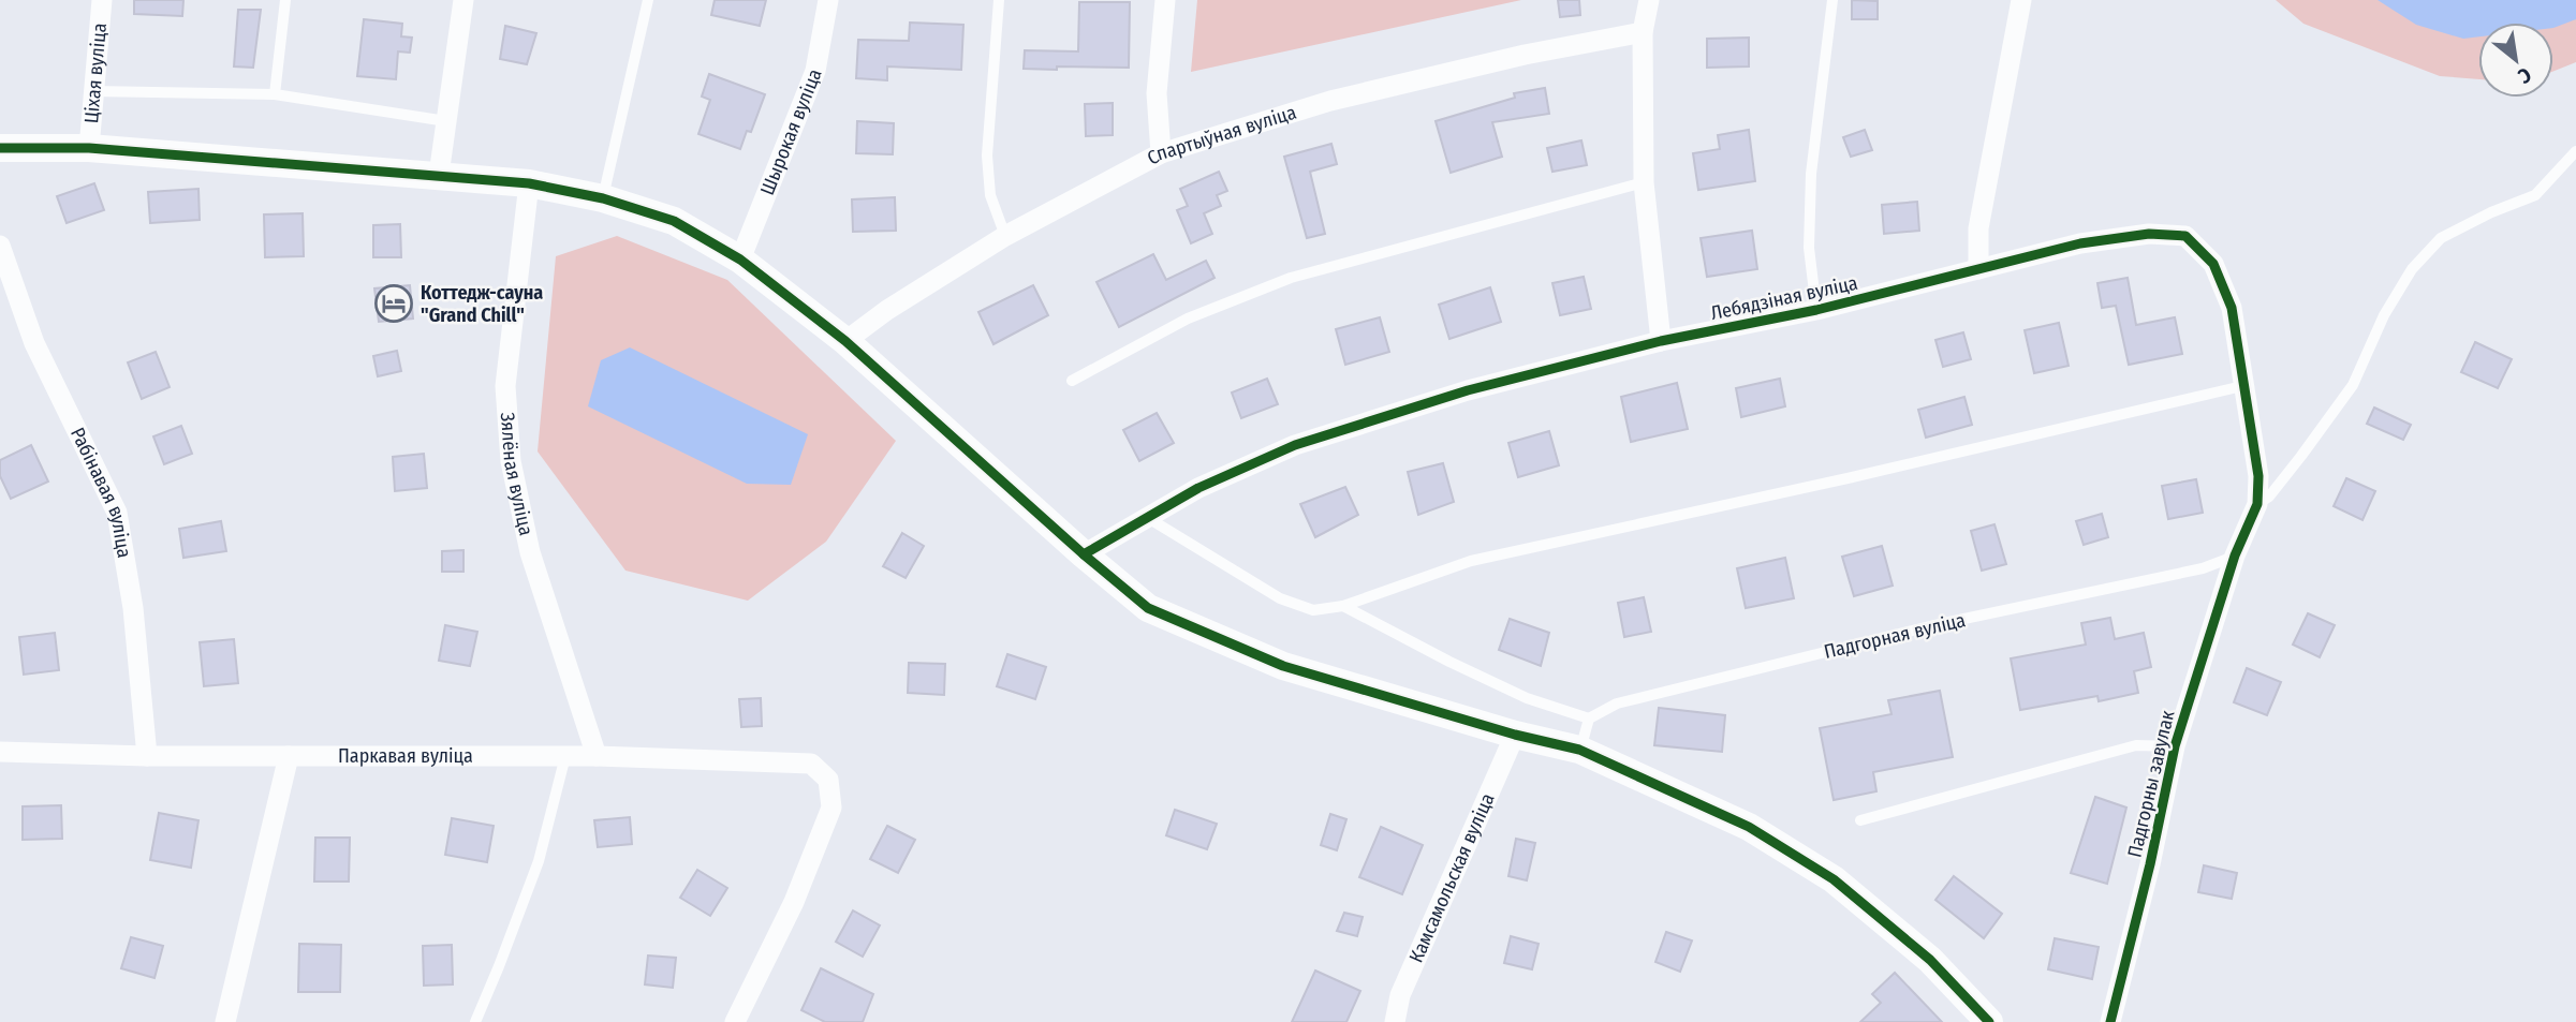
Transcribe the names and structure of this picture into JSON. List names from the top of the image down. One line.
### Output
{"streets":{"street":["Ціхая вуліца","Шырокая вуліца","Спартыўная вуліца","Лебядзіная вуліца","Зялёная вуліца","Рабінавая вуліца","Паркавая вуліца","Падгорны завулак","Камсамольская вуліца"],"lane":["Падгорная вуліца"]},"crossings":[["Лебядзіная вуліца","Падгорная вуліца"],["Лебядзіная вуліца","Падгорны завулак"],["Зялёная вуліца","Паркавая вуліца"],["Рабінавая вуліца","Паркавая вуліца"],["Падгорная вуліца","Падгорны завулак"]],"places":{"hotel":["Коттедж-сауна \"Grand Chill\""]},"north":"bottom right"}
